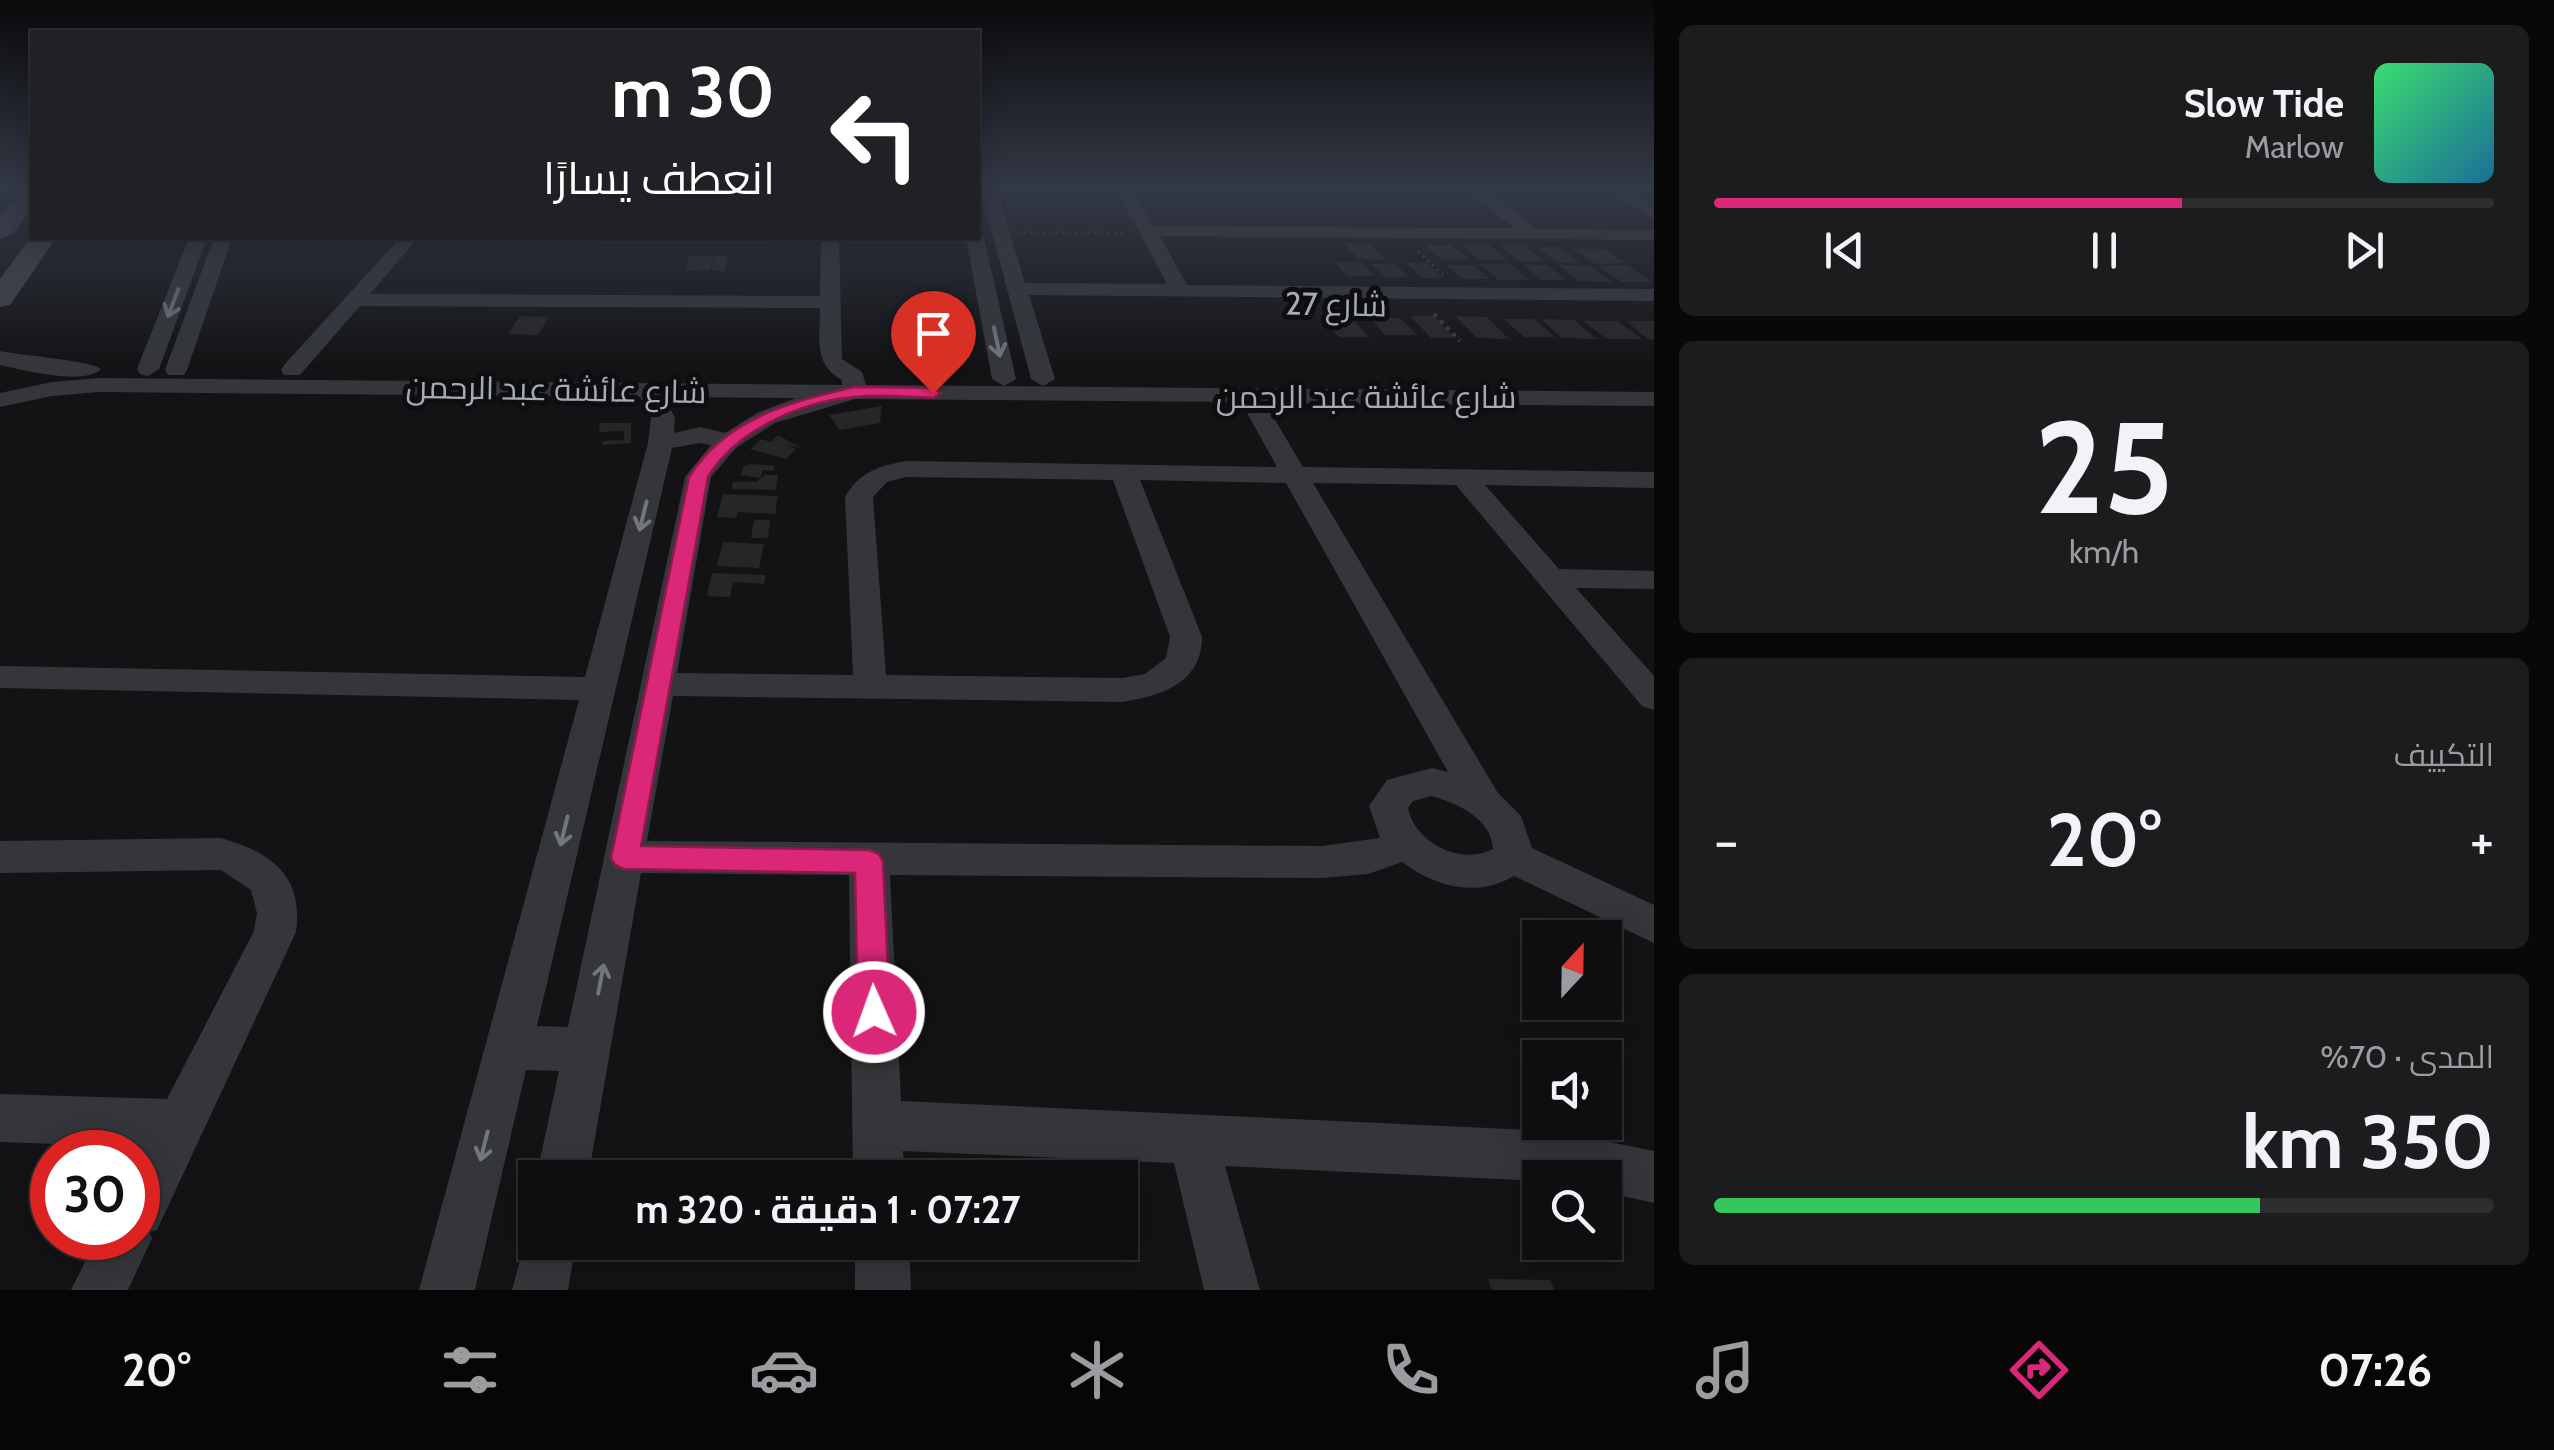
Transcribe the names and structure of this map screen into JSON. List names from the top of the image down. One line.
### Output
{"streets":{"street":["شارع 27","شارع عائشة عبد الرحمن"]},"north":"top","page":{"turn":["30 m","انعطف يسارًا"],"song":["Slow Tide","Marlow"],"tile":[["25","km/h"],"التكييف",["المدى · 70%","350 km"]],"heat":["−","20°","+"],"limit":"30","trip":"07:27 · 1 دقيقة · 320 m","tabs":["07:26","20°"]}}
